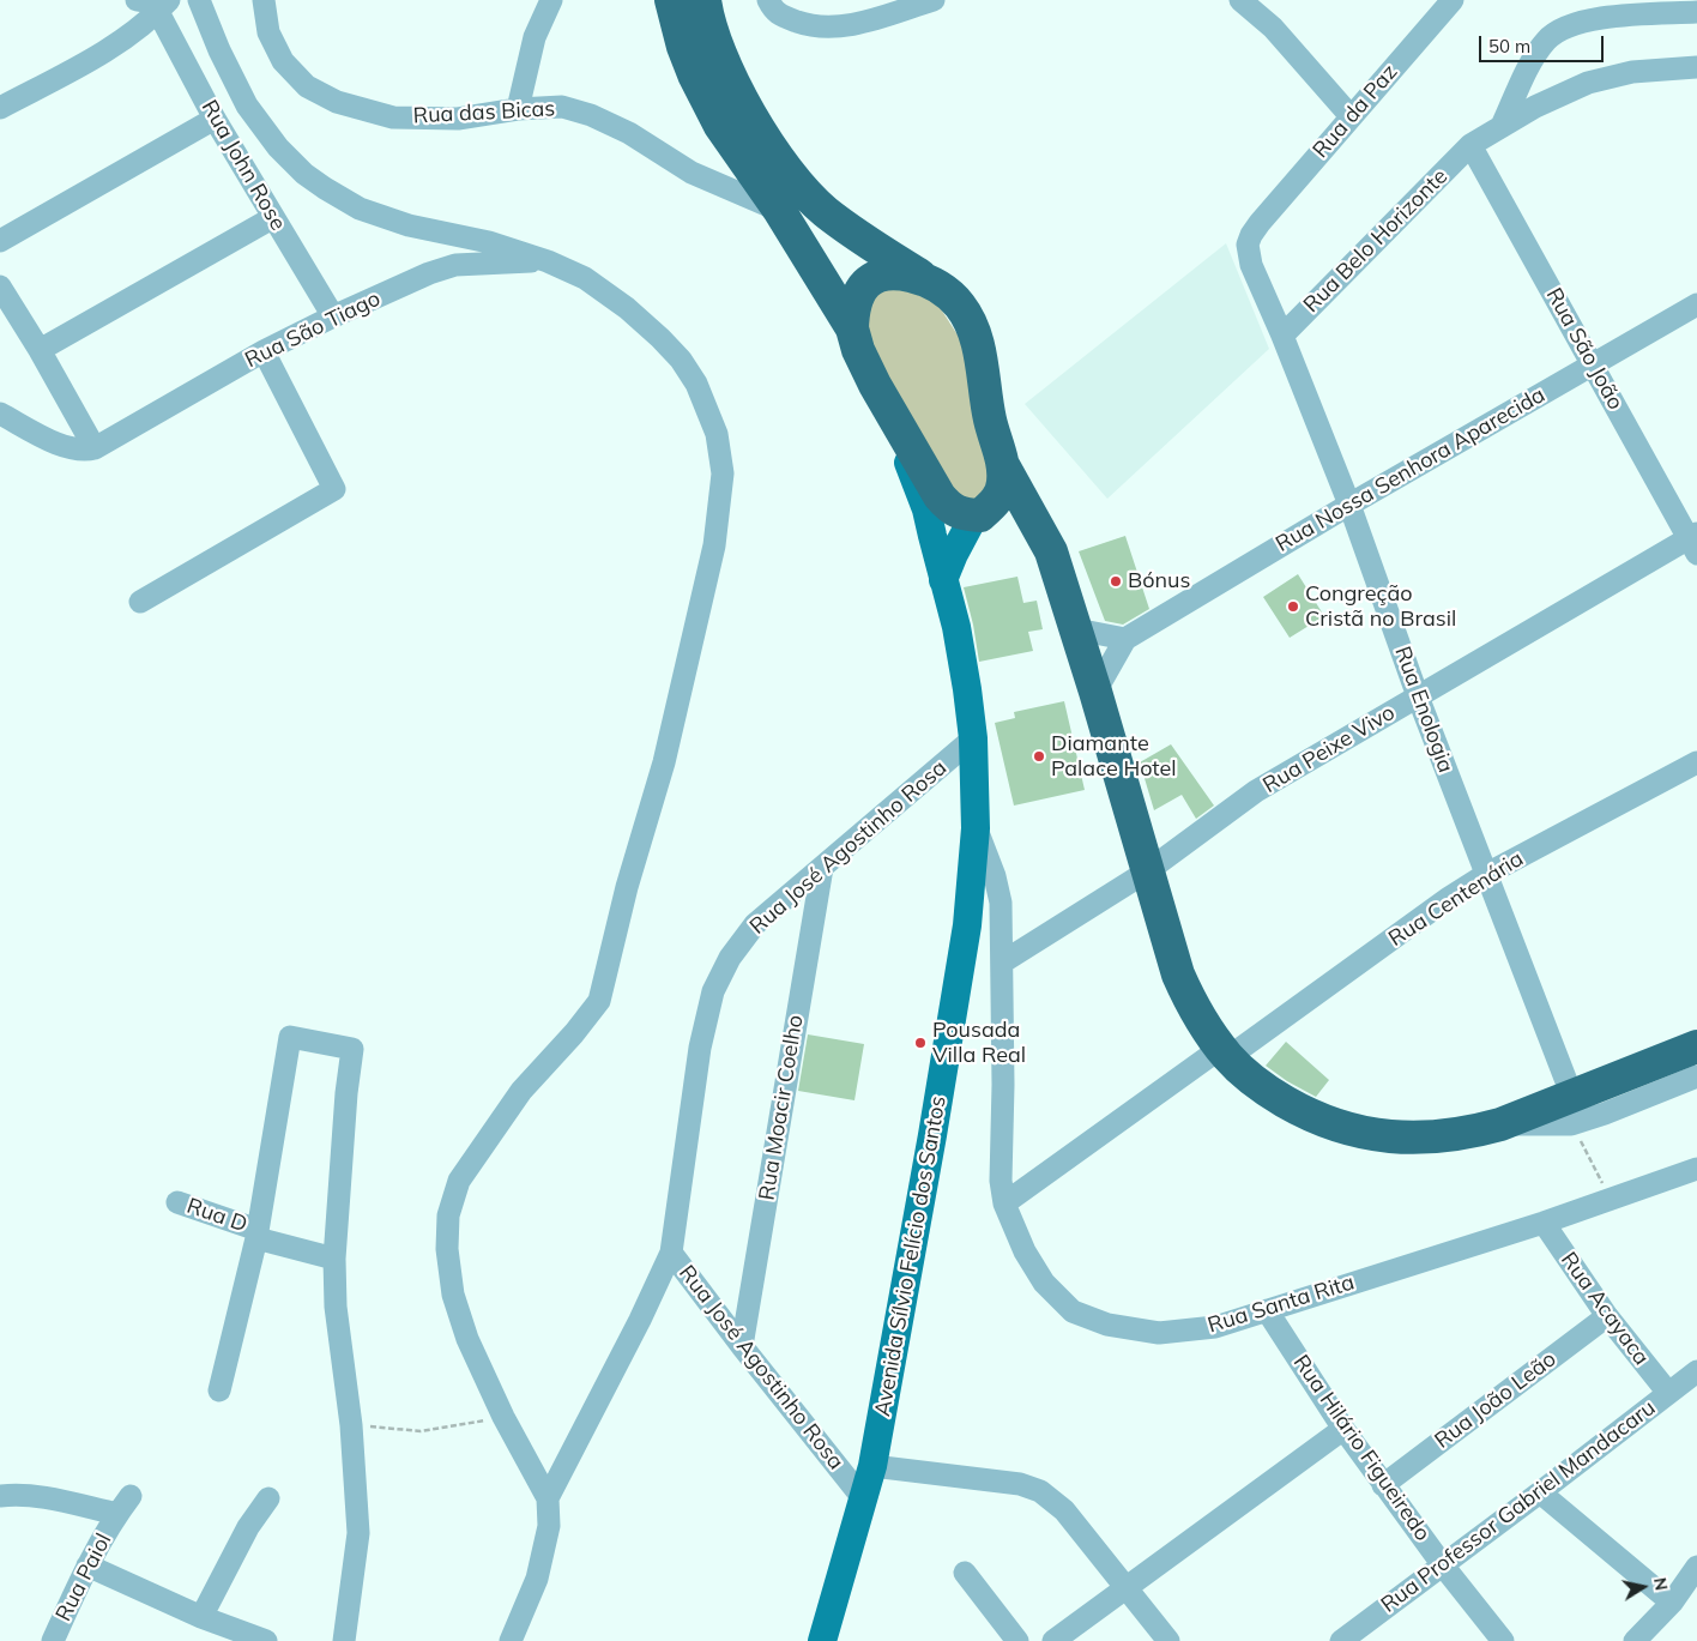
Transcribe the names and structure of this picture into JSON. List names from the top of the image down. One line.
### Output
{"streets":{"main road":["Avenida Sílvio Felício dos Santos"],"street":["Rua da Paz","Rua das Bicas","Rua John Rose","Rua Belo Horizonte","Rua São Tiago","Rua São João","Rua Nossa Senhora Aparecida","Rua Enologia","Rua Peixe Vivo","Rua José Agostinho Rosa","Rua Centenária","Rua Moacir Coelho","Rua D","Rua Santa Rita","Rua Acayaca","Rua João Leão","Rua Hilário Figueiredo","Rua Professor Gabriel Mandacaru","Rua Paiol"]},"crossings":[["Rua da Paz","Rua Enologia"],["Rua John Rose","Rua São Tiago"],["Rua Belo Horizonte","Rua São João"],["Rua Belo Horizonte","Rua Enologia"],["Rua São João","Rua Nossa Senhora Aparecida"],["Rua São João","Rua Peixe Vivo"],["Rua Nossa Senhora Aparecida","Rua Enologia"],["Rua Enologia","Rua Peixe Vivo"],["Rua Enologia","Rua Centenária"],["Rua Peixe Vivo","Rua Santa Rita"],["Rua José Agostinho Rosa","Rua Moacir Coelho"],["Rua José Agostinho Rosa","Avenida Sílvio Felício dos Santos"],["Rua Centenária","Rua Santa Rita"],["Avenida Sílvio Felício dos Santos","Rua Santa Rita"],["Rua Santa Rita","Rua Acayaca"],["Rua Santa Rita","Rua Hilário Figueiredo"],["Rua Acayaca","Rua João Leão"],["Rua Acayaca","Rua Professor Gabriel Mandacaru"],["Rua João Leão","Rua Hilário Figueiredo"],["Rua Hilário Figueiredo","Rua Professor Gabriel Mandacaru"]],"places":["Bónus","Congreção Cristã no Brasil","Diamante Palace Hotel","Pousada Villa Real"],"scale_bar":"50 m","north":"right"}
